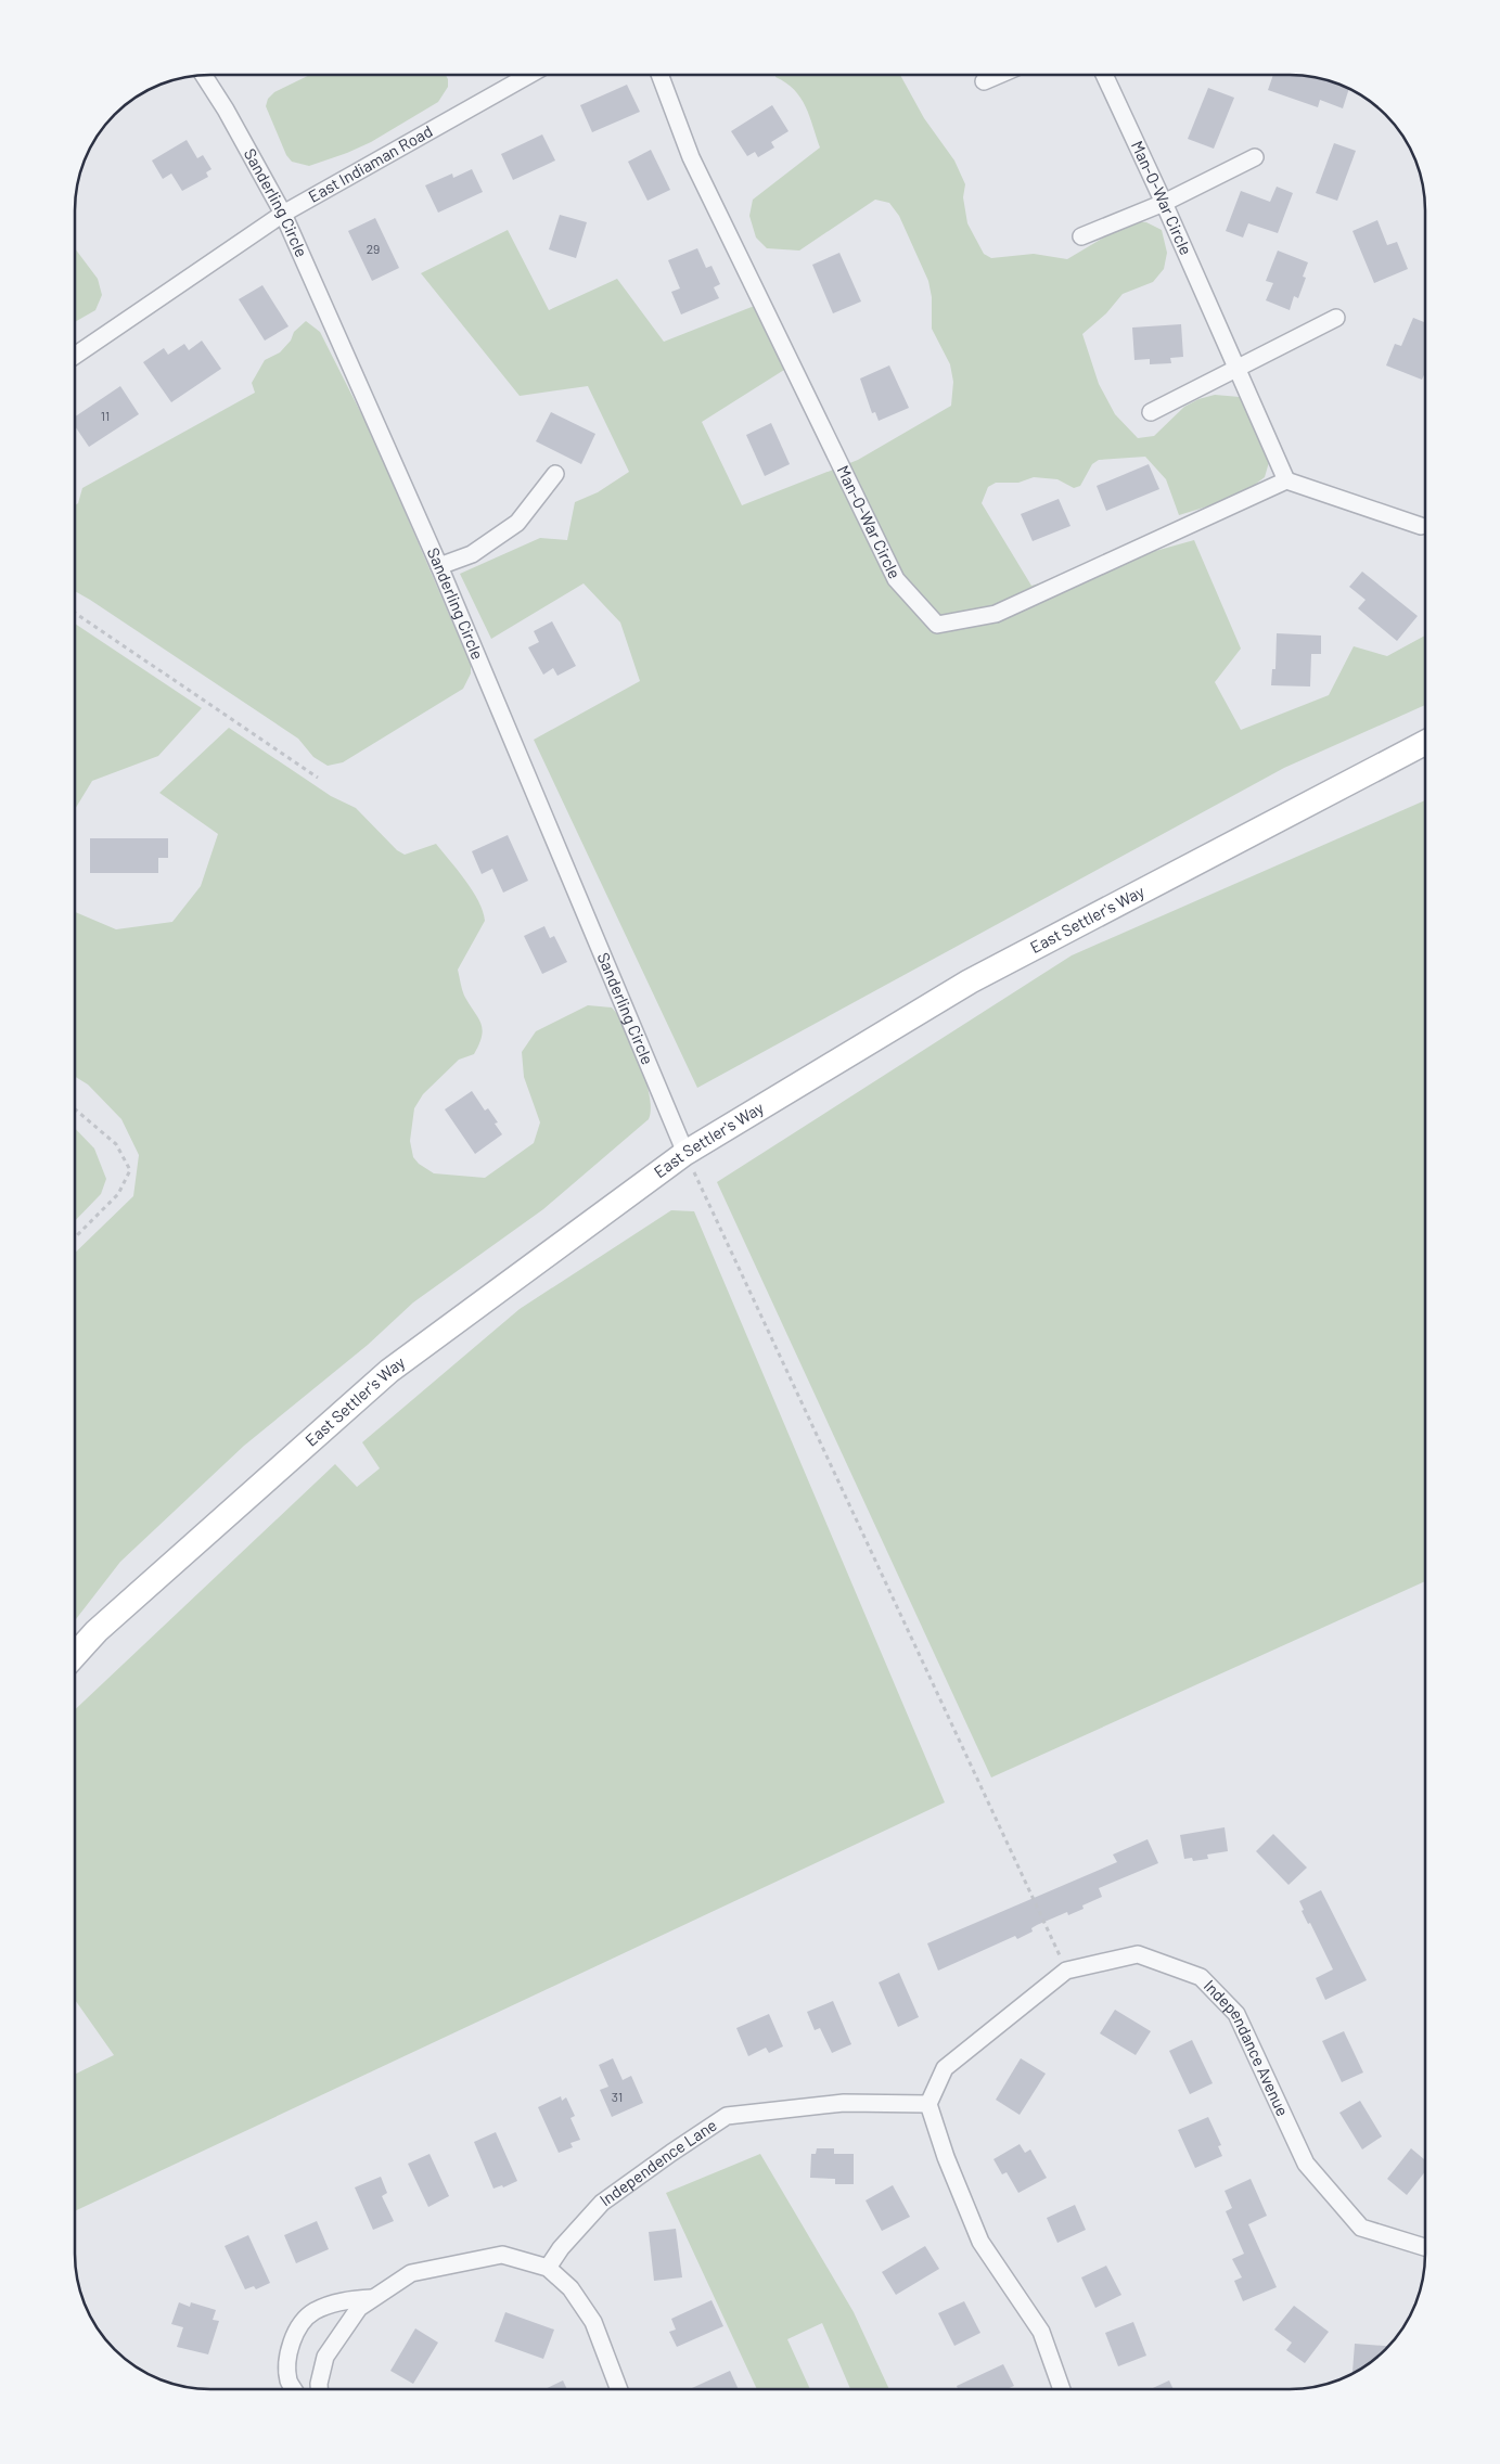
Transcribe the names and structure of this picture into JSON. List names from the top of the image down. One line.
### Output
{"streets":{"main road":["East Settler's Way"],"street":["East Indiaman Road","Man-O-War Circle","Sanderling Circle","Independance Avenue","Independence Lane"]},"crossings":[["East Indiaman Road","Sanderling Circle"],["Sanderling Circle","East Settler's Way"],["Independance Avenue","Independence Lane"]],"house_numbers":["29","11","31"]}
